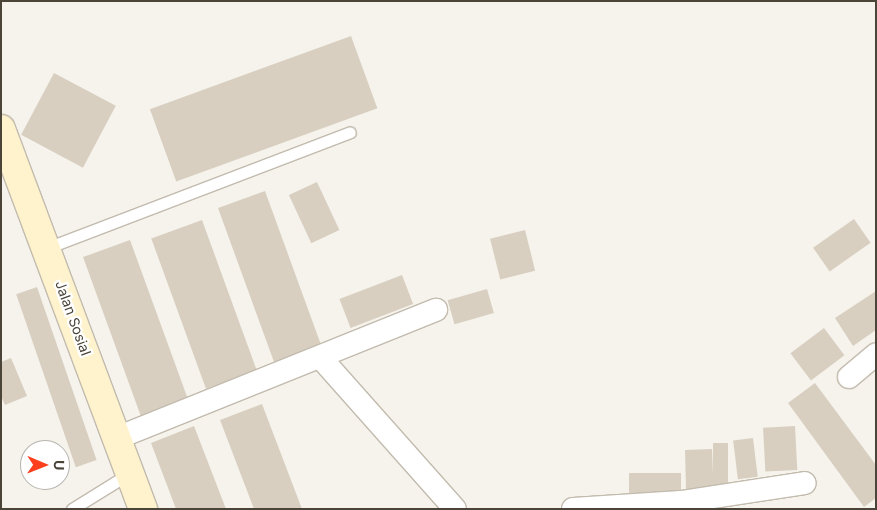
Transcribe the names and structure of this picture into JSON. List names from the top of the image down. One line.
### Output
{"streets":{"street":["Jalan Sosial"]},"north":"right"}
